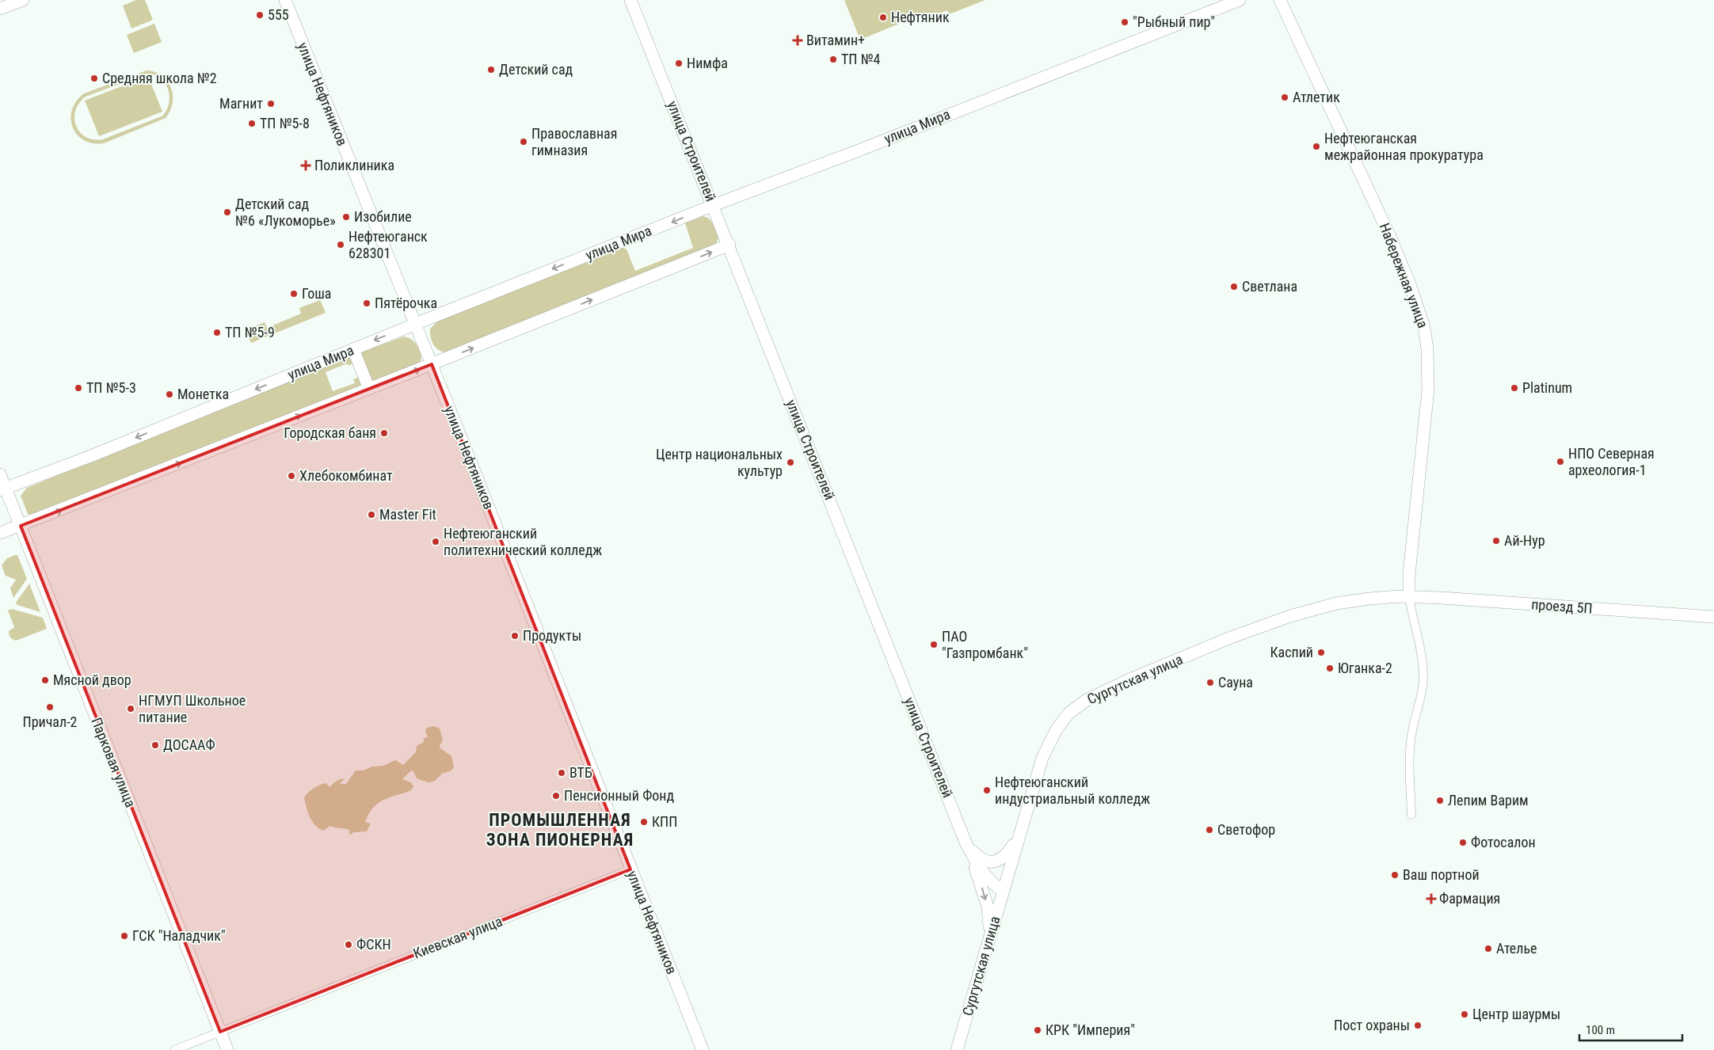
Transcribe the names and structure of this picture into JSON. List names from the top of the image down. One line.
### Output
{"streets":{"main road":["улица Нефтяников","улица Мира","улица Строителей","Набережная улица","проезд 5П","Сургутская улица","Парковая улица"],"street":["Киевская улица"]},"crossings":[["улица Нефтяников","улица Мира"],["улица Нефтяников","Киевская улица"],["улица Мира","улица Строителей"],["улица Мира","Парковая улица"],["улица Строителей","Сургутская улица"],["Набережная улица","проезд 5П"],["Набережная улица","Сургутская улица"],["проезд 5П","Сургутская улица"],["Парковая улица","Киевская улица"]],"districts":["ПРОМЫШЛЕННАЯ ЗОНА ПИОНЕРНАЯ"],"places":{"other":["555","Нефтяник","\"Рыбный пир\"","ТП №4","Нимфа","Детский сад","Средняя школа №2","Атлетик","Магнит","ТП №5-8","Православная гимназия","Нефтеюганская межрайонная прокуратура","Детский сад №6 «Лукоморье»","Изобилие","Нефтеюганск 628301","Светлана","Гоша","Пятёрочка","ТП №5-9","ТП №5-3","Platinum","Монетка","Городская баня","НПО Северная археология-1","Центр национальных культур","Хлебокомбинат","Master Fit","Ай-Нур","Нефтеюганский политехнический колледж","Продукты","ПАО \"Газпромбанк\"","Каспий","Юганка-2","Мясной двор","Сауна","Причал-2","НГМУП Школьное питание","ДОСААФ","ВТБ","Нефтеюганский индустриальный колледж","Пенсионный Фонд","Лепим Варим","КПП","Светофор","Фотосалон","Ваш портной","ГСК \"Наладчик\"","ФСКН","Ателье","Центр шаурмы","Пост охраны","КРК \"Империя\""],"health":["Витамин+","Поликлиника","Фармация"]},"scale_bar":"100 m"}
